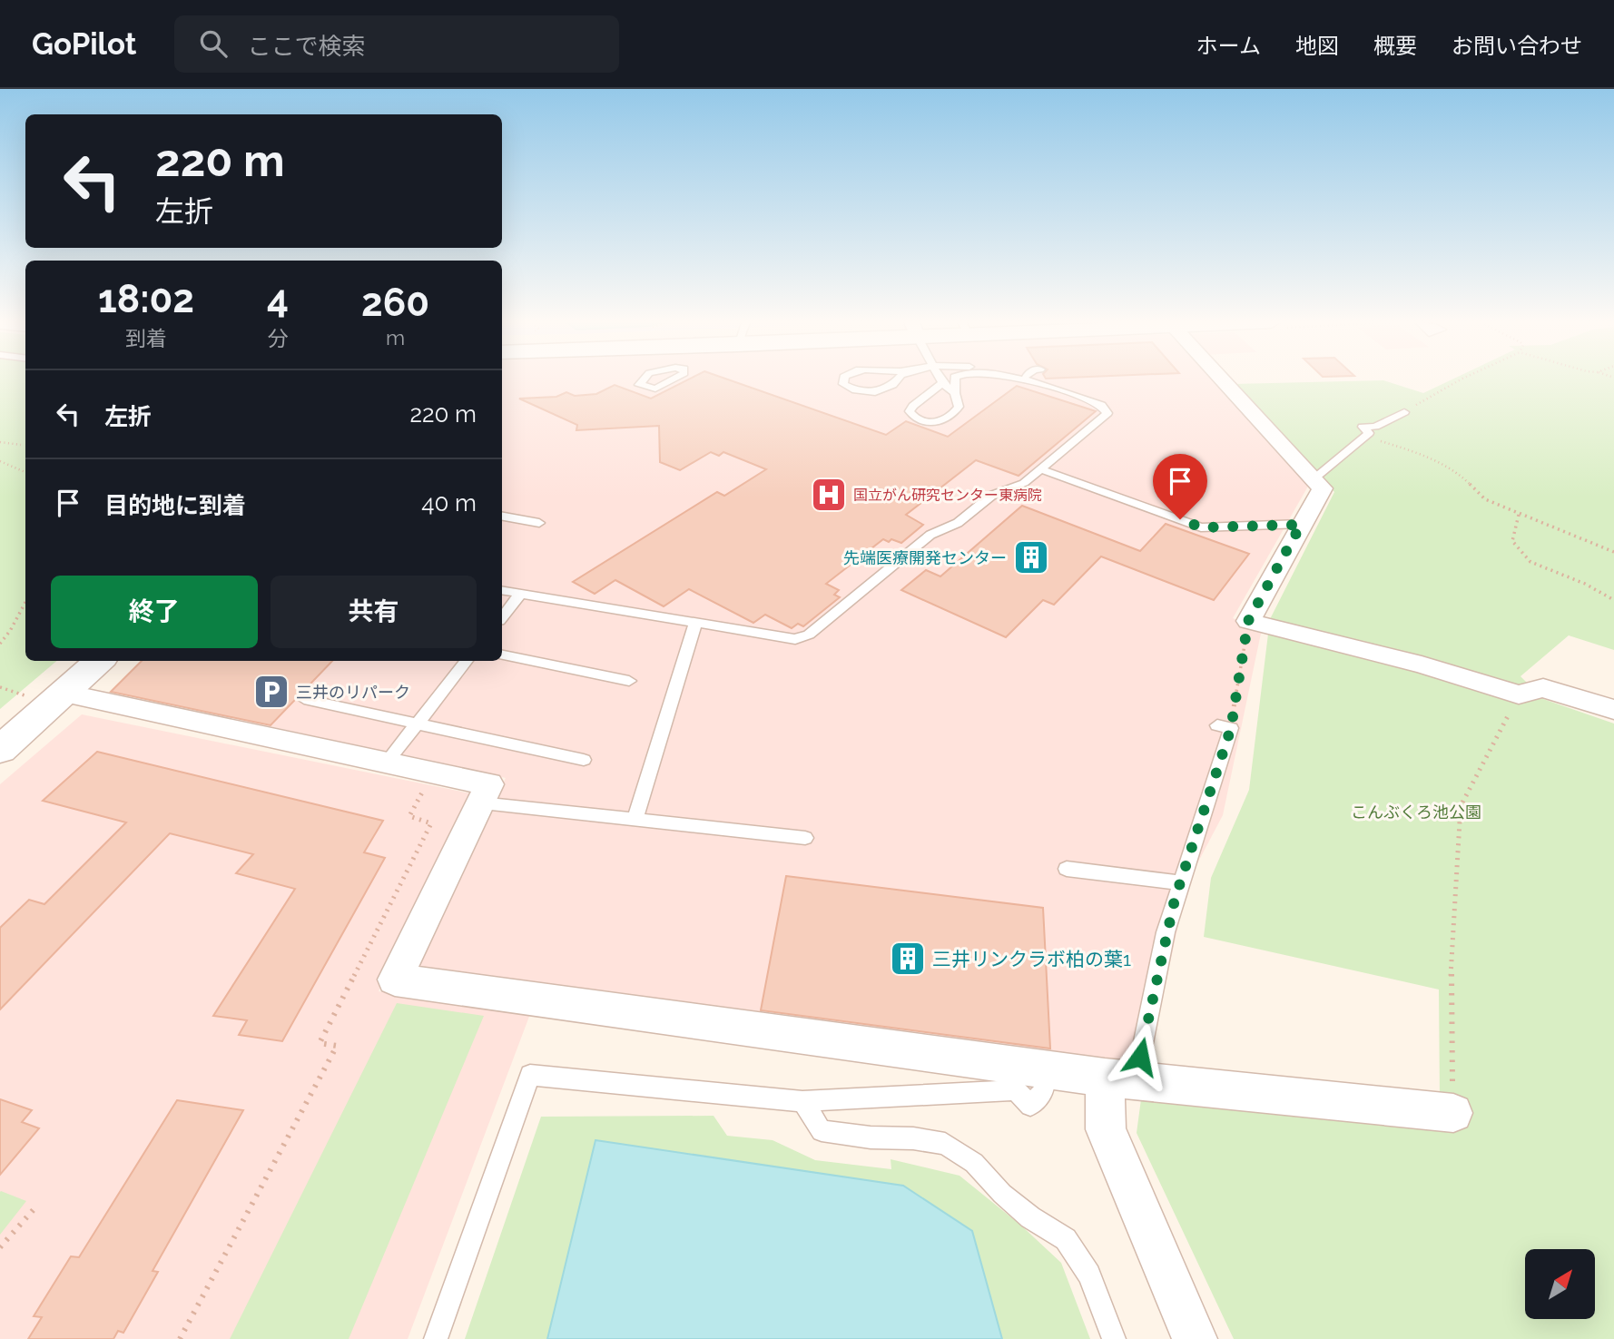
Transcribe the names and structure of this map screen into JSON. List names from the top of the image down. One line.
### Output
{"parks":["こんぶくろ池公園"],"places":{"hospital":["国立がん研究センター東病院"],"building":["先端医療開発センター","三井リンクラボ柏の葉1"],"parking":["三井のリパーク"]},"north":"top right","page":{"header":"GoPilot","search":"ここで検索","nav":["ホーム","地図","概要","お問い合わせ"],"turn":["220 m","左折"],"eta":["18:02","到着","4","分","260","m"],"list":[{"name":"左折","value":"220 m"},{"name":"目的地に到着","value":"40 m"}],"buttons":["終了","共有"]}}
